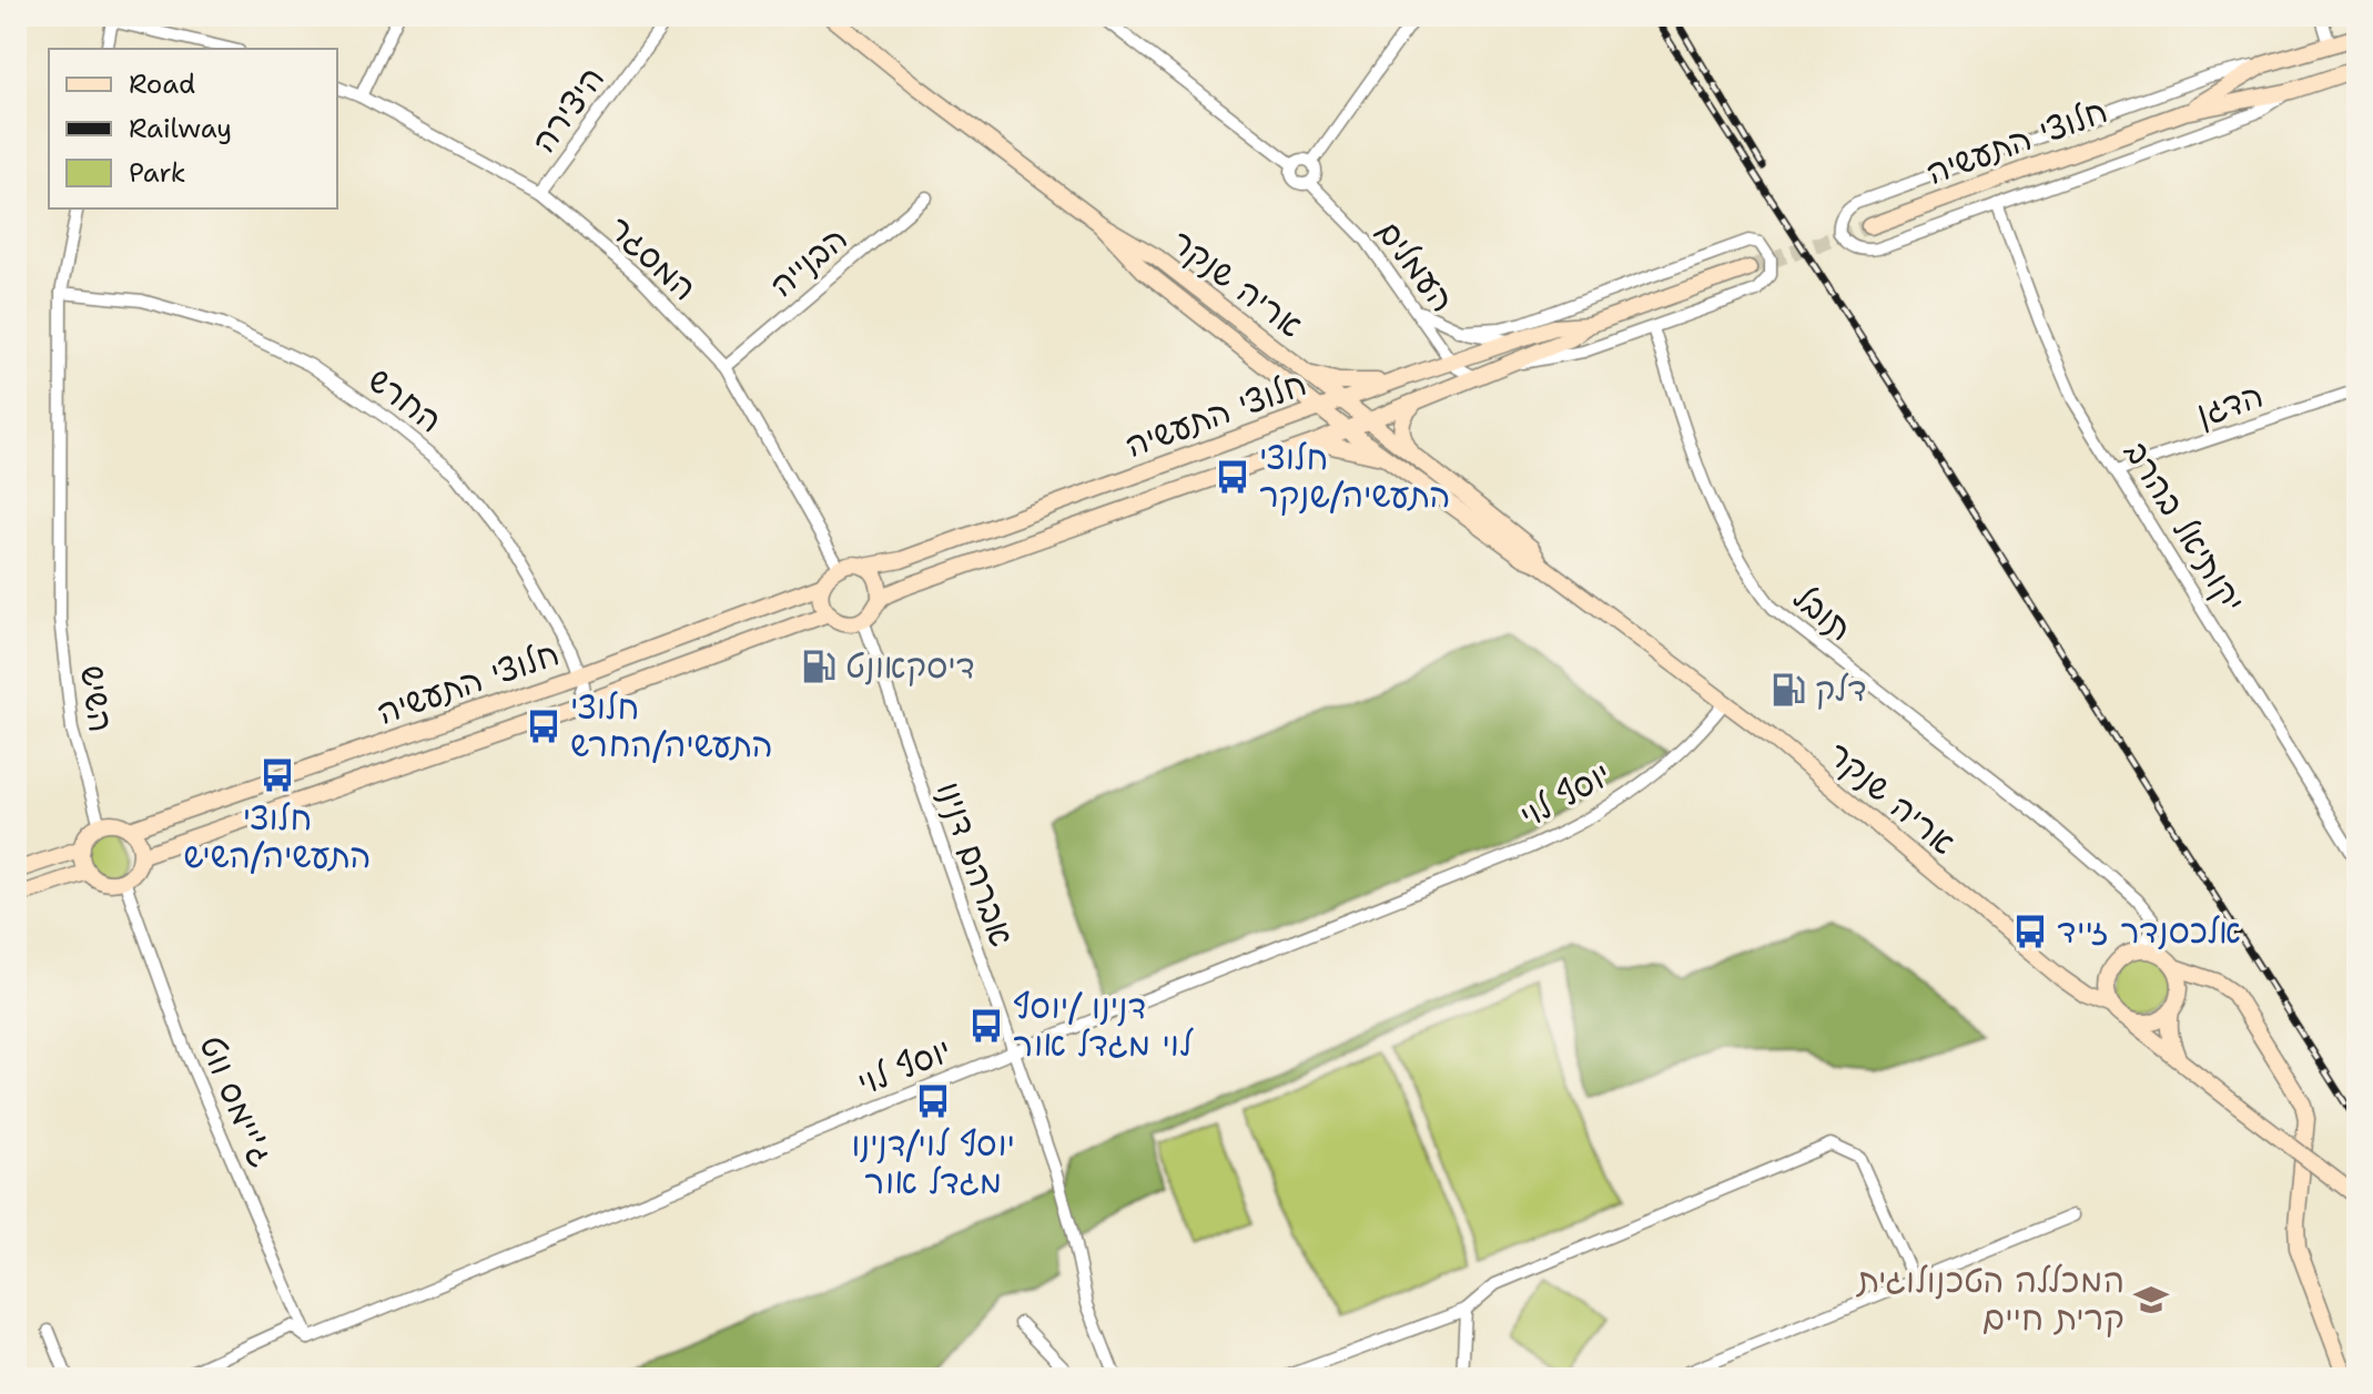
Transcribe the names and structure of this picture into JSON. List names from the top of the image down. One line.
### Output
{"streets":{"street":["היצירה","חלוצי התעשיה","המסגר","הבנייה","העמלים","אריה שנקר","החרש","הדגן","יקותיאל בהרב","תובל","השיש","יוסף לוי","אברהם דנינו","ג'יימס ווט"]},"crossings":[["היצירה","המסגר"],["חלוצי התעשיה","המסגר"],["חלוצי התעשיה","העמלים"],["חלוצי התעשיה","אריה שנקר"],["חלוצי התעשיה","החרש"],["חלוצי התעשיה","השיש"],["חלוצי התעשיה","אברהם דנינו"],["חלוצי התעשיה","ג'יימס ווט"],["המסגר","הבנייה"],["המסגר","אברהם דנינו"],["אריה שנקר","תובל"],["אריה שנקר","יוסף לוי"],["החרש","השיש"],["הדגן","יקותיאל בהרב"],["השיש","ג'יימס ווט"],["יוסף לוי","אברהם דנינו"],["יוסף לוי","ג'יימס ווט"]],"places":{"bus stop":["חלוצי התעשיה/שנקר","חלוצי התעשיה/החרש","חלוצי התעשיה/השיש","אלכסנדר זייד","דנינו /יוסף לוי מגדל אור","יוסף לוי/דנינו מגדל אור"],"fuel station":["דיסקאונט","דלק"],"school or university":["המכללה הטכנולוגית קרית חיים"]},"legend":["Road","Railway","Park"]}
